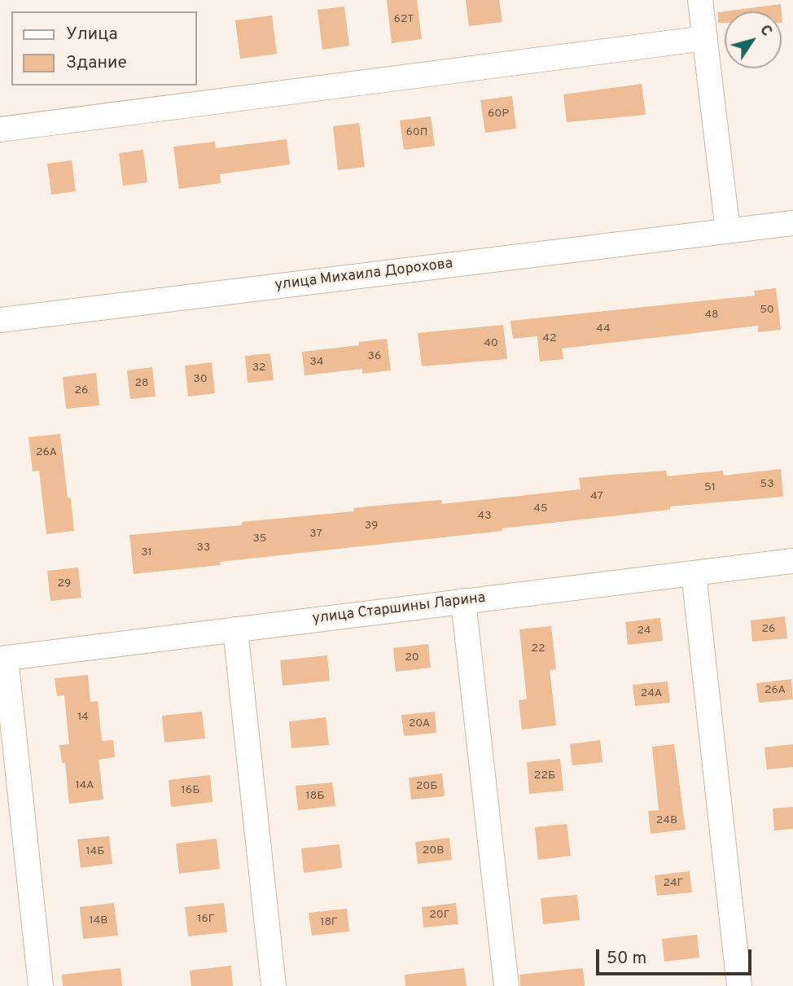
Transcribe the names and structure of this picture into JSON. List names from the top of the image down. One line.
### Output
{"streets":{"street":["улица Михаила Дорохова","улица Старшины Ларина"]},"house_numbers":["62Т","60Р","60П","50","48","44","42","40","36","34","32","30","28","26","26А","53","51","47","45","43","39","37","35","33","31","29","26","24","22","20","26А","24А","14","20А","22Б","14А","20Б","16Б","18Б","24В","20В","14Б","24Г","20Г","16Г","14В","18Г"],"legend":["Улица","Здание"],"scale_bar":"50 m","north":"top right"}
